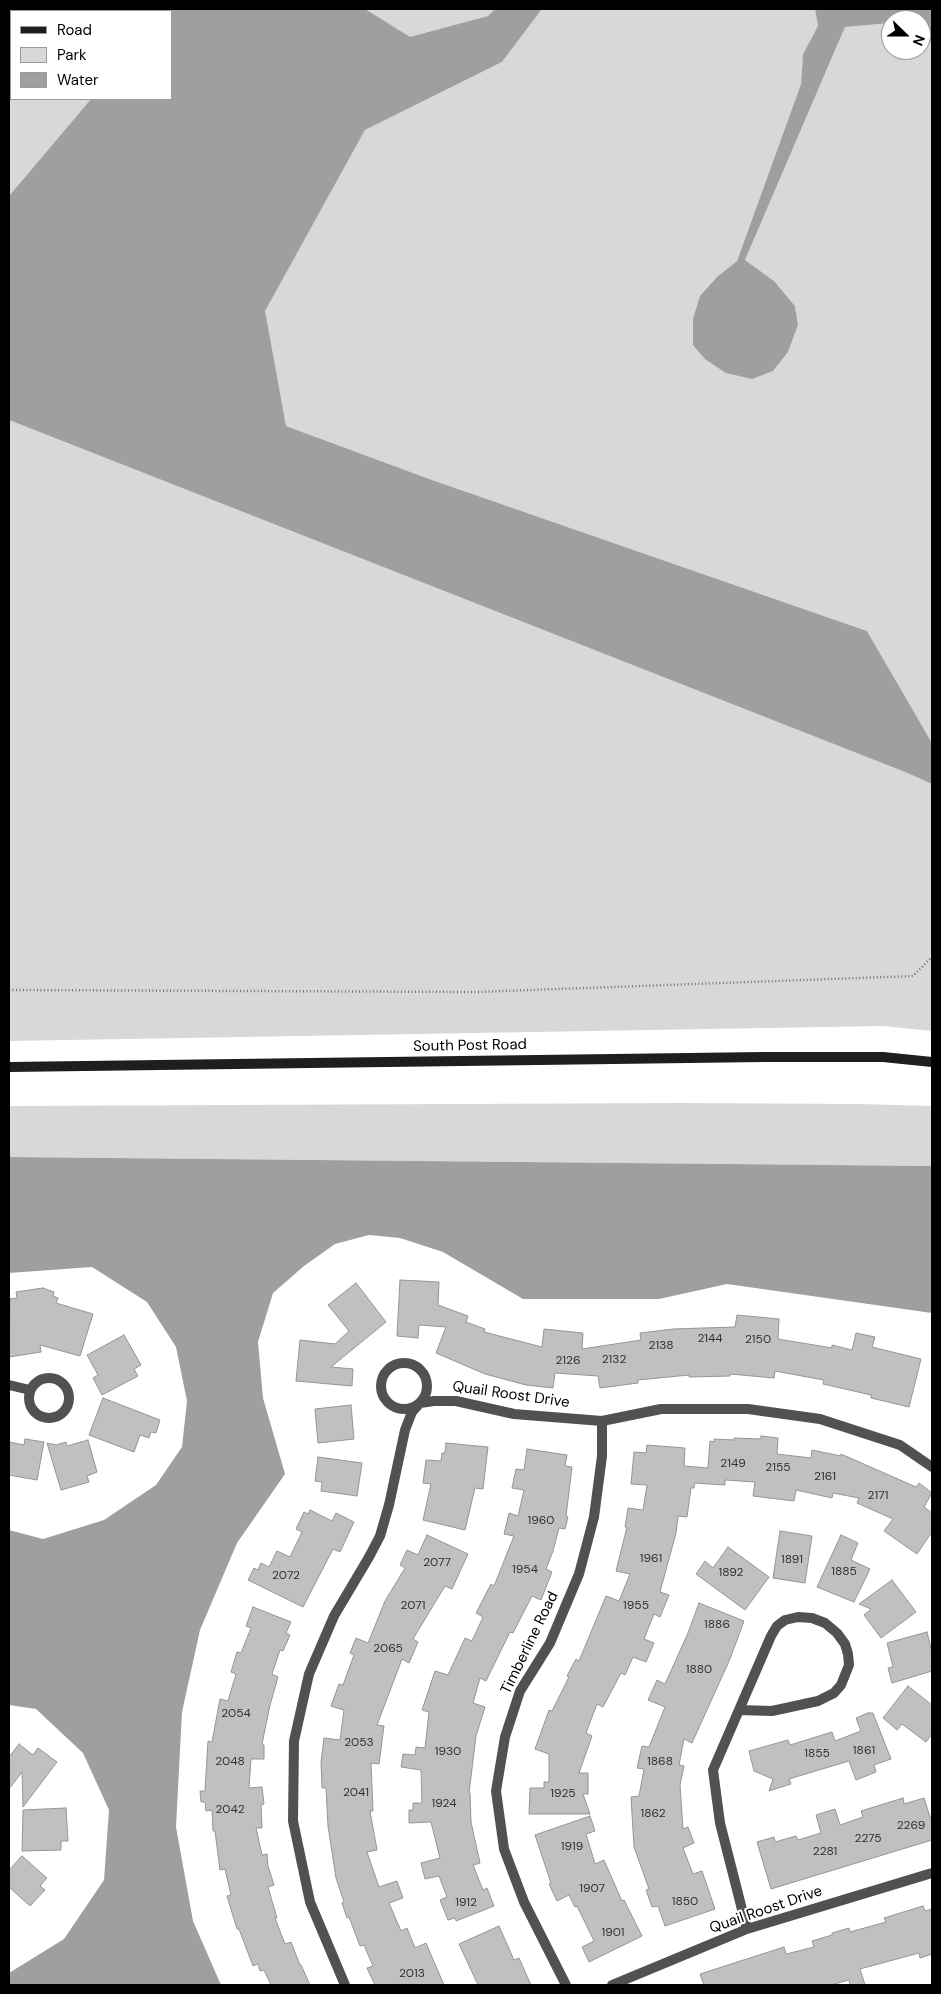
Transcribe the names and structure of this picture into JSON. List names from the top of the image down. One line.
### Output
{"streets":{"street":["South Post Road","Quail Roost Drive","Timberline Road"]},"crossings":[["Quail Roost Drive","Timberline Road"]],"house_numbers":["2144","2150","2138","2132","2126","2149","2155","2161","2171","1960","1961","1891","2077","1954","1885","1892","2072","2071","1955","1886","2065","1880","2054","2053","1861","1930","1855","2048","1868","2041","1925","1924","2042","1862","2269","2275","1919","2281","1907","1850","1912","1901","2013"],"legend":["Road","Park","Water"],"north":"right"}
